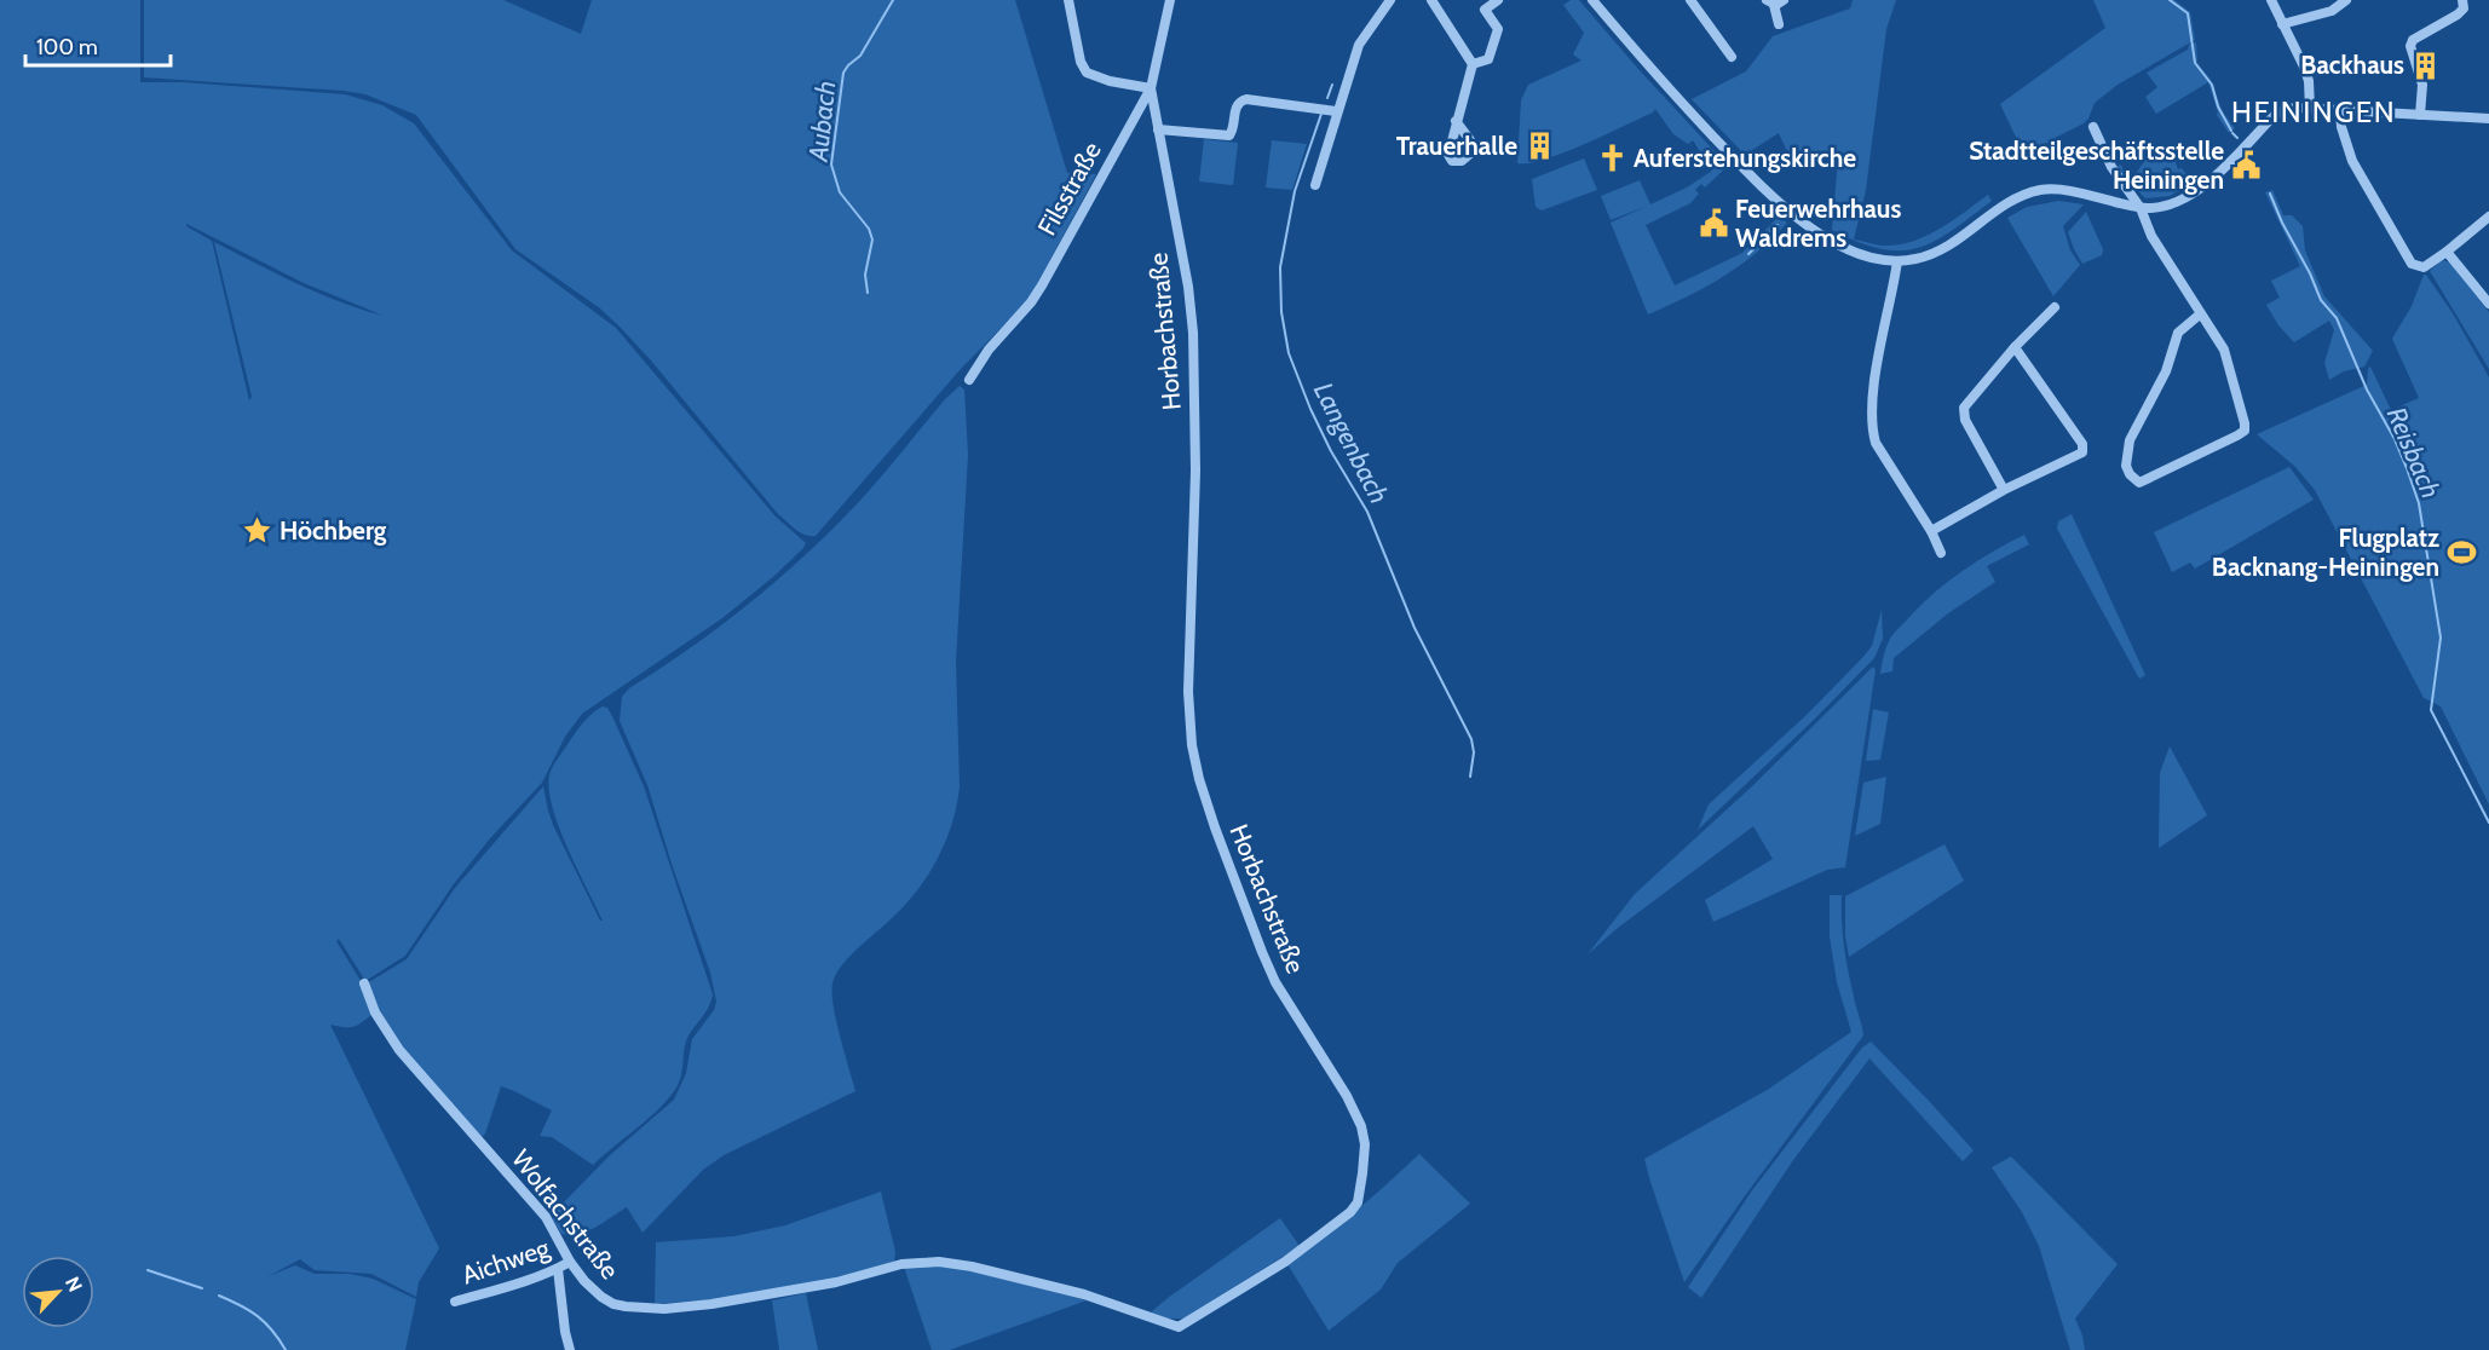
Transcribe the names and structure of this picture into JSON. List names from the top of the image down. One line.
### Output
{"streets":{"street":["Filsstraße","Horbachstraße","Wolfachstraße","Aichweg"]},"crossings":[["Filsstraße","Horbachstraße"],["Horbachstraße","Wolfachstraße"],["Wolfachstraße","Aichweg"]],"districts":["HEININGEN"],"water":["Aubach","Langenbach","Reisbach"],"places":{"building":["Backhaus","Trauerhalle"],"church":["Auferstehungskirche"],"public building":["Stadtteilgeschäftsstelle Heiningen","Feuerwehrhaus Waldrems"],"place":["Höchberg"],"sports":["Flugplatz Backnang-Heiningen"]},"scale_bar":"100 m","north":"top right"}
